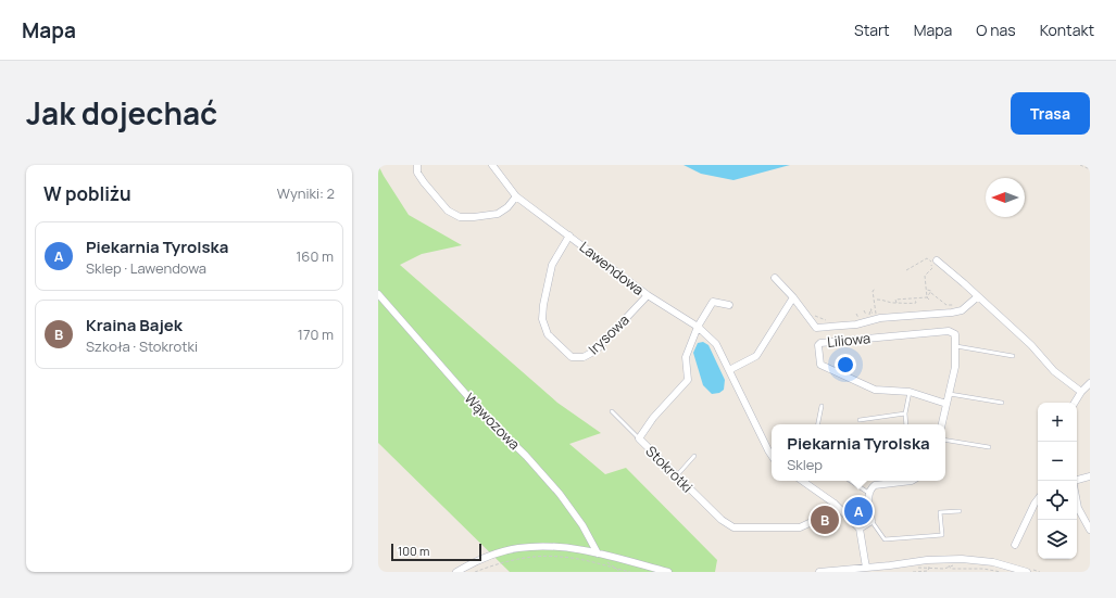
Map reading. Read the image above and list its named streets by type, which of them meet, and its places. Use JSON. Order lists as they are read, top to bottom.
{
  "streets": {
    "street": [
      "Lawendowa",
      "Irysowa",
      "Liliowa",
      "Wąwozowa",
      "Stokrotki"
    ]
  },
  "crossings": [
    ["Lawendowa", "Irysowa"],
    ["Lawendowa", "Stokrotki"]
  ],
  "scale_bar": "100 m",
  "north": "left",
  "page": {
    "header": "Mapa",
    "nav": [
      "Start",
      "Mapa",
      "O nas",
      "Kontakt"
    ],
    "title": "Jak dojechać",
    "buttons": "Trasa",
    "heading": ["W pobliżu", "Wyniki: 2"],
    "list": [
      {
        "mark": "A",
        "name": "Piekarnia Tyrolska",
        "note": "Sklep · Lawendowa",
        "value": "160 m"
      },
      {
        "mark": "B",
        "name": "Kraina Bajek",
        "note": "Szkoła · Stokrotki",
        "value": "170 m"
      }
    ],
    "map_buttons": ["+", "−"],
    "popup": ["Piekarnia Tyrolska", "Sklep"],
    "pins": ["A", "B"],
    "scale": "100 m"
  }
}
